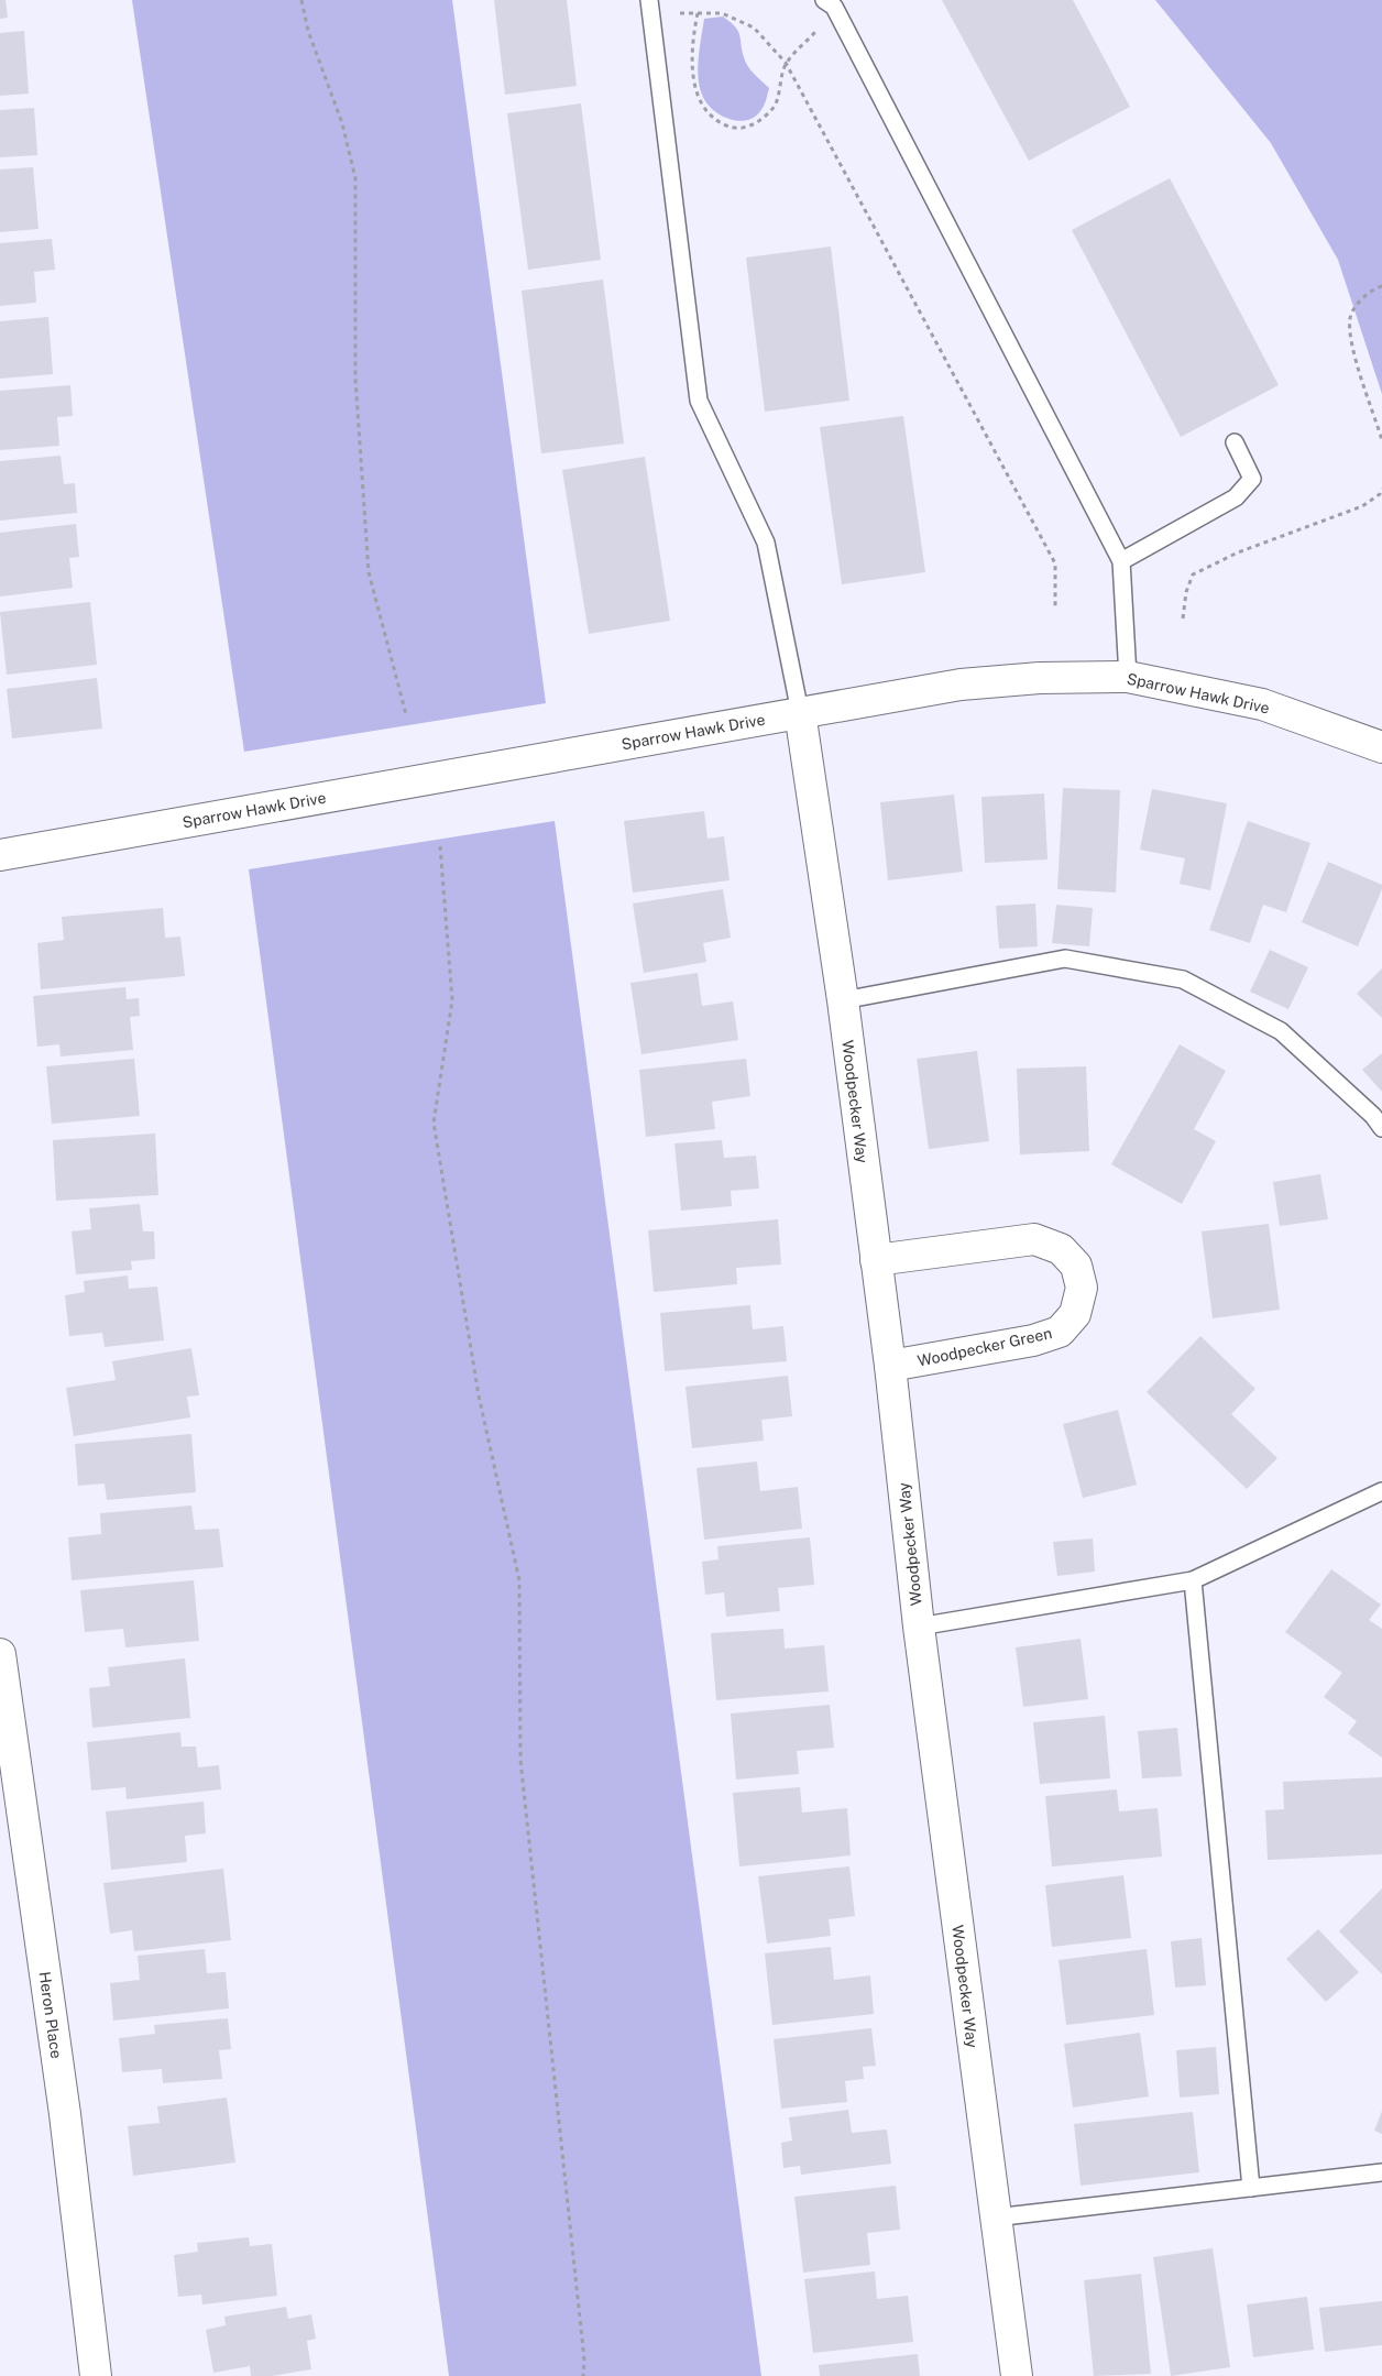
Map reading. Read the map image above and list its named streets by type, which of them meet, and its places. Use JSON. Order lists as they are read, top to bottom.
{
  "streets": {
    "street": [
      "Sparrow Hawk Drive",
      "Woodpecker Way",
      "Woodpecker Green",
      "Heron Place"
    ]
  },
  "crossings": [
    ["Sparrow Hawk Drive", "Woodpecker Way"],
    ["Woodpecker Way", "Woodpecker Green"]
  ]
}
